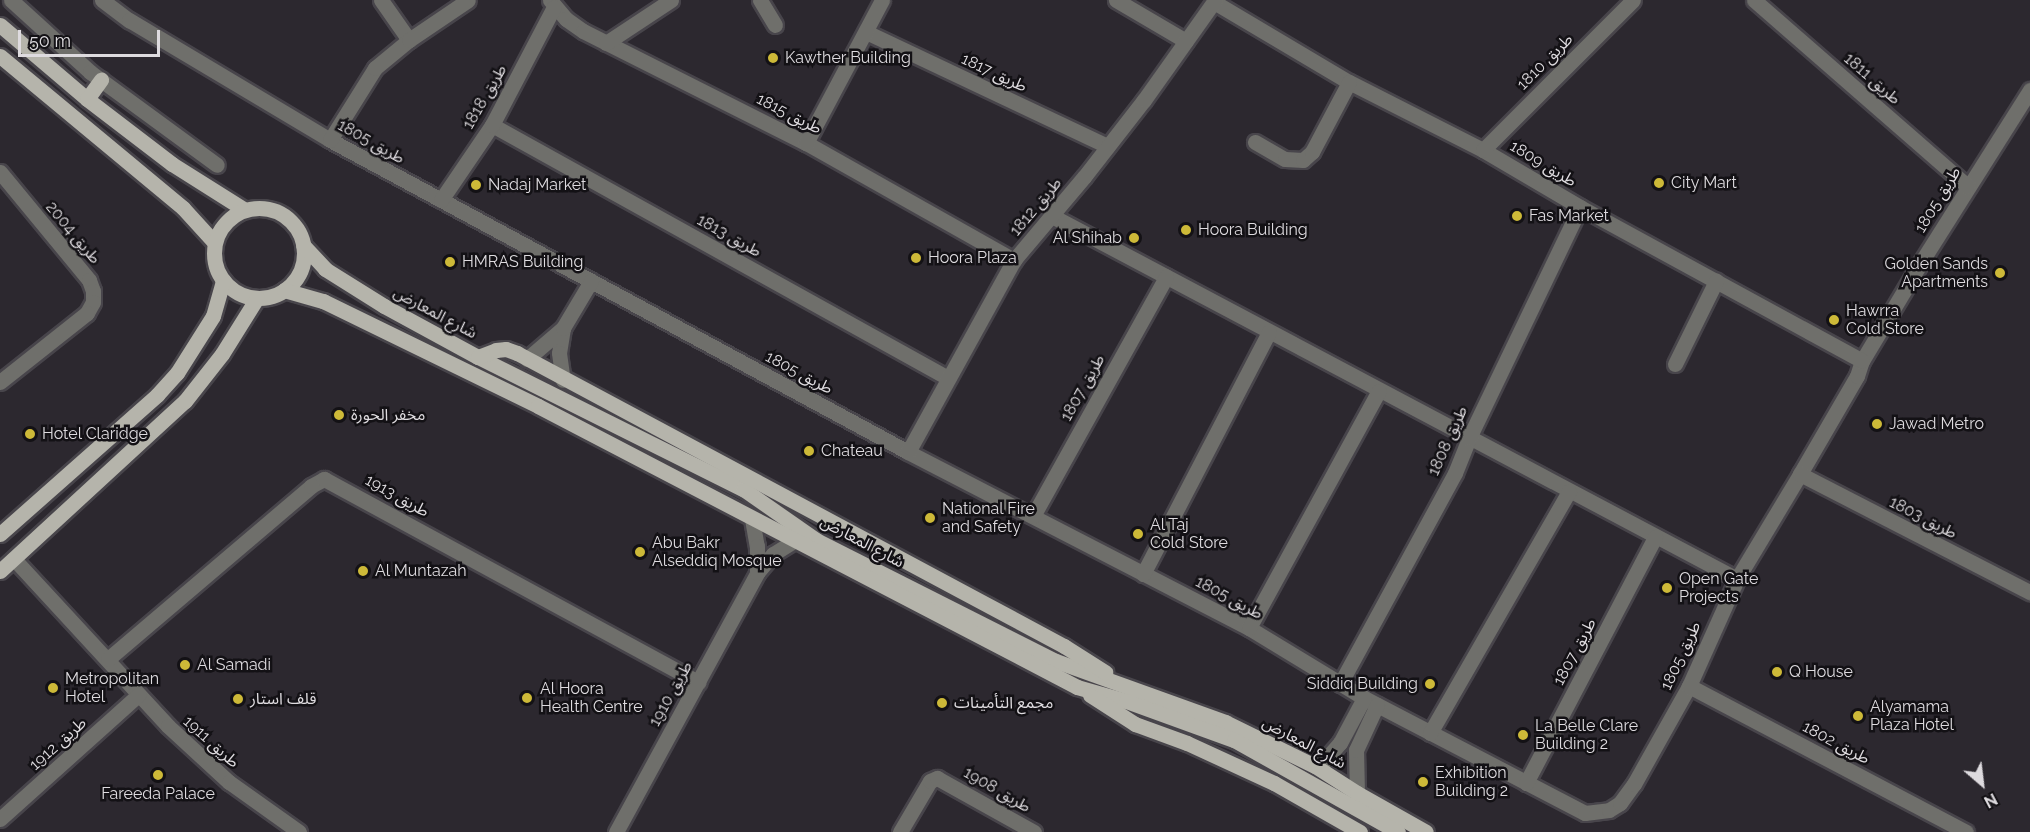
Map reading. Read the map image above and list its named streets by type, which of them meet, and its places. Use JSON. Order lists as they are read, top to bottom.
{
  "streets": {
    "main road": ["شارع المعارض"],
    "street": [
      "طريق 1810",
      "طريق 1817",
      "طريق 1811",
      "طريق 1818",
      "طريق 1815",
      "طريق 1805",
      "طريق 1809",
      "طريق 1812",
      "طريق 2004",
      "طريق 1813",
      "طريق 1807",
      "طريق 1808",
      "طريق 1913",
      "طريق 1803",
      "طريق 1910",
      "طريق 1911",
      "طريق 1802",
      "طريق 1912",
      "طريق 1908"
    ]
  },
  "crossings": [
    ["طريق 1810", "طريق 1809"],
    ["طريق 1817", "طريق 1812"],
    ["طريق 1811", "طريق 1805"],
    ["طريق 1818", "طريق 1815"],
    ["طريق 1818", "طريق 1805"],
    ["طريق 1818", "طريق 1813"],
    ["طريق 1815", "طريق 1812"],
    ["طريق 1805", "طريق 1809"],
    ["طريق 1805", "طريق 1812"],
    ["طريق 1805", "طريق 1807"],
    ["طريق 1805", "طريق 1808"],
    ["طريق 1805", "طريق 1803"],
    ["طريق 1805", "طريق 1802"],
    ["طريق 1809", "طريق 1812"],
    ["طريق 1809", "طريق 1808"],
    ["طريق 1812", "طريق 1813"],
    ["شارع المعارض", "طريق 1910"],
    ["طريق 1913", "طريق 1910"],
    ["طريق 1913", "طريق 1911"],
    ["طريق 1911", "طريق 1912"]
  ],
  "places": [
    "Kawther Building",
    "City Mart",
    "Nadaj Market",
    "Fas Market",
    "Hoora Building",
    "Al Shihab",
    "Hoora Plaza",
    "HMRAS Building",
    "Golden Sands Apartments",
    "Hawrra Cold Store",
    "مخفر الحورة",
    "Jawad Metro",
    "Hotel Claridge",
    "Chateau",
    "National Fire and Safety",
    "Al Taj Cold Store",
    "Abu Bakr Alseddiq Mosque",
    "Al Muntazah",
    "Open Gate Projects",
    "Al Samadi",
    "Q House",
    "Siddiq Building",
    "Metropolitan Hotel",
    "Al Hoora Health Centre",
    "قلف استار",
    "مجمع التأمينات",
    "Alyamama Plaza Hotel",
    "La Belle Clare Building 2",
    "Fareeda Palace",
    "Exhibition Building 2"
  ],
  "scale_bar": "50 m",
  "north": "bottom right"
}
